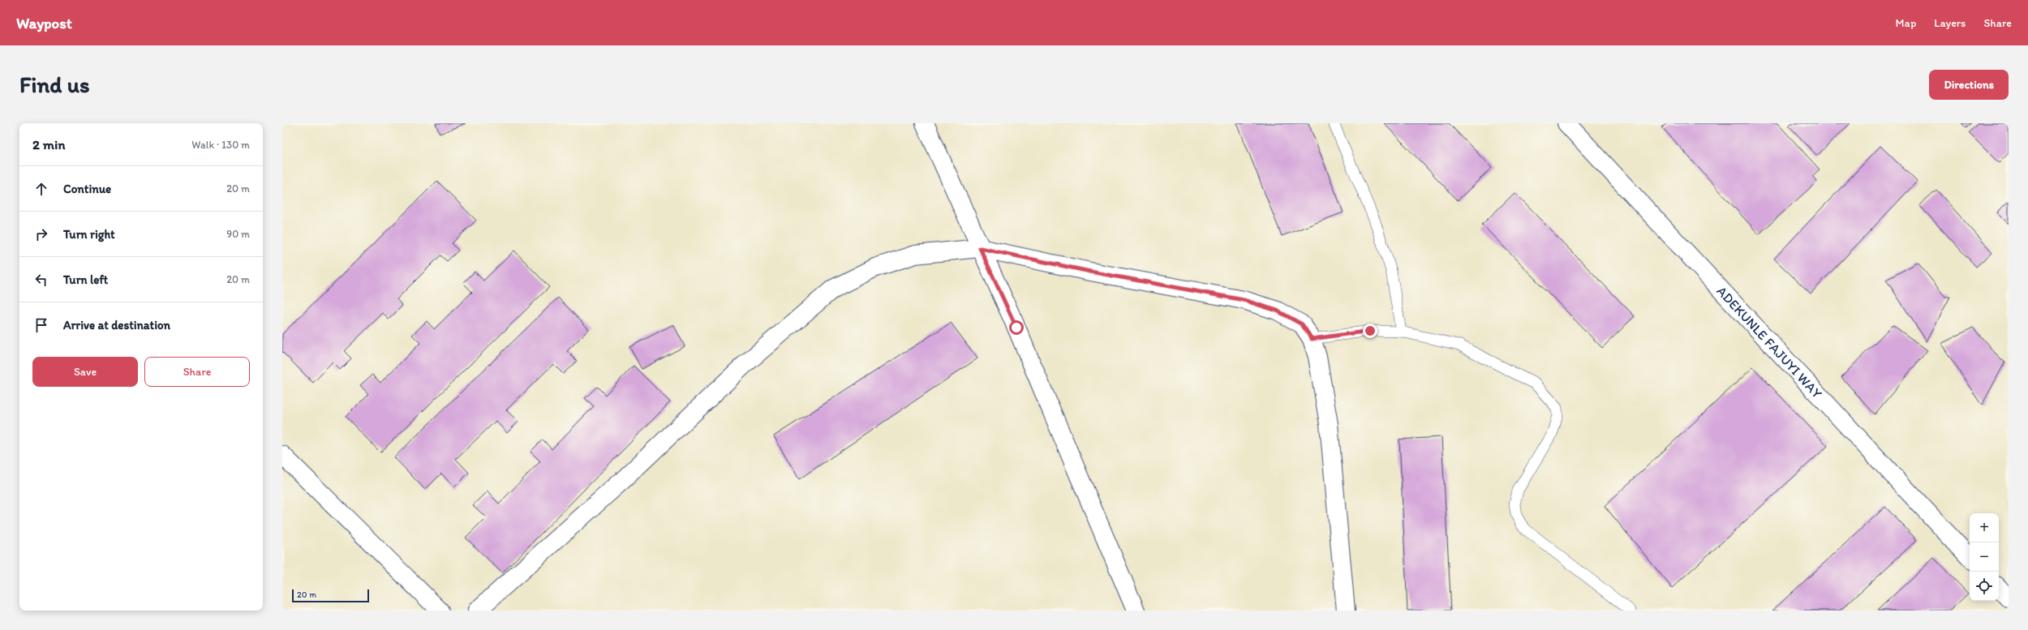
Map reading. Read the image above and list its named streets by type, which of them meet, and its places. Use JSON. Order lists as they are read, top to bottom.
{
  "streets": {
    "street": ["ADEKUNLE FAJUYI WAY"]
  },
  "scale_bar": "20 m",
  "page": {
    "header": "Waypost",
    "nav": ["Map", "Layers", "Share"],
    "buttons": [
      "Directions",
      ["Save", "Share"]
    ],
    "title": "Find us",
    "heading": ["2 min", "Walk · 130 m"],
    "list": [
      ["Continue", "20 m"],
      ["Turn right", "90 m"],
      ["Turn left", "20 m"],
      "Arrive at destination"
    ],
    "map_buttons": ["+", "−"],
    "scale": "20 m"
  }
}
